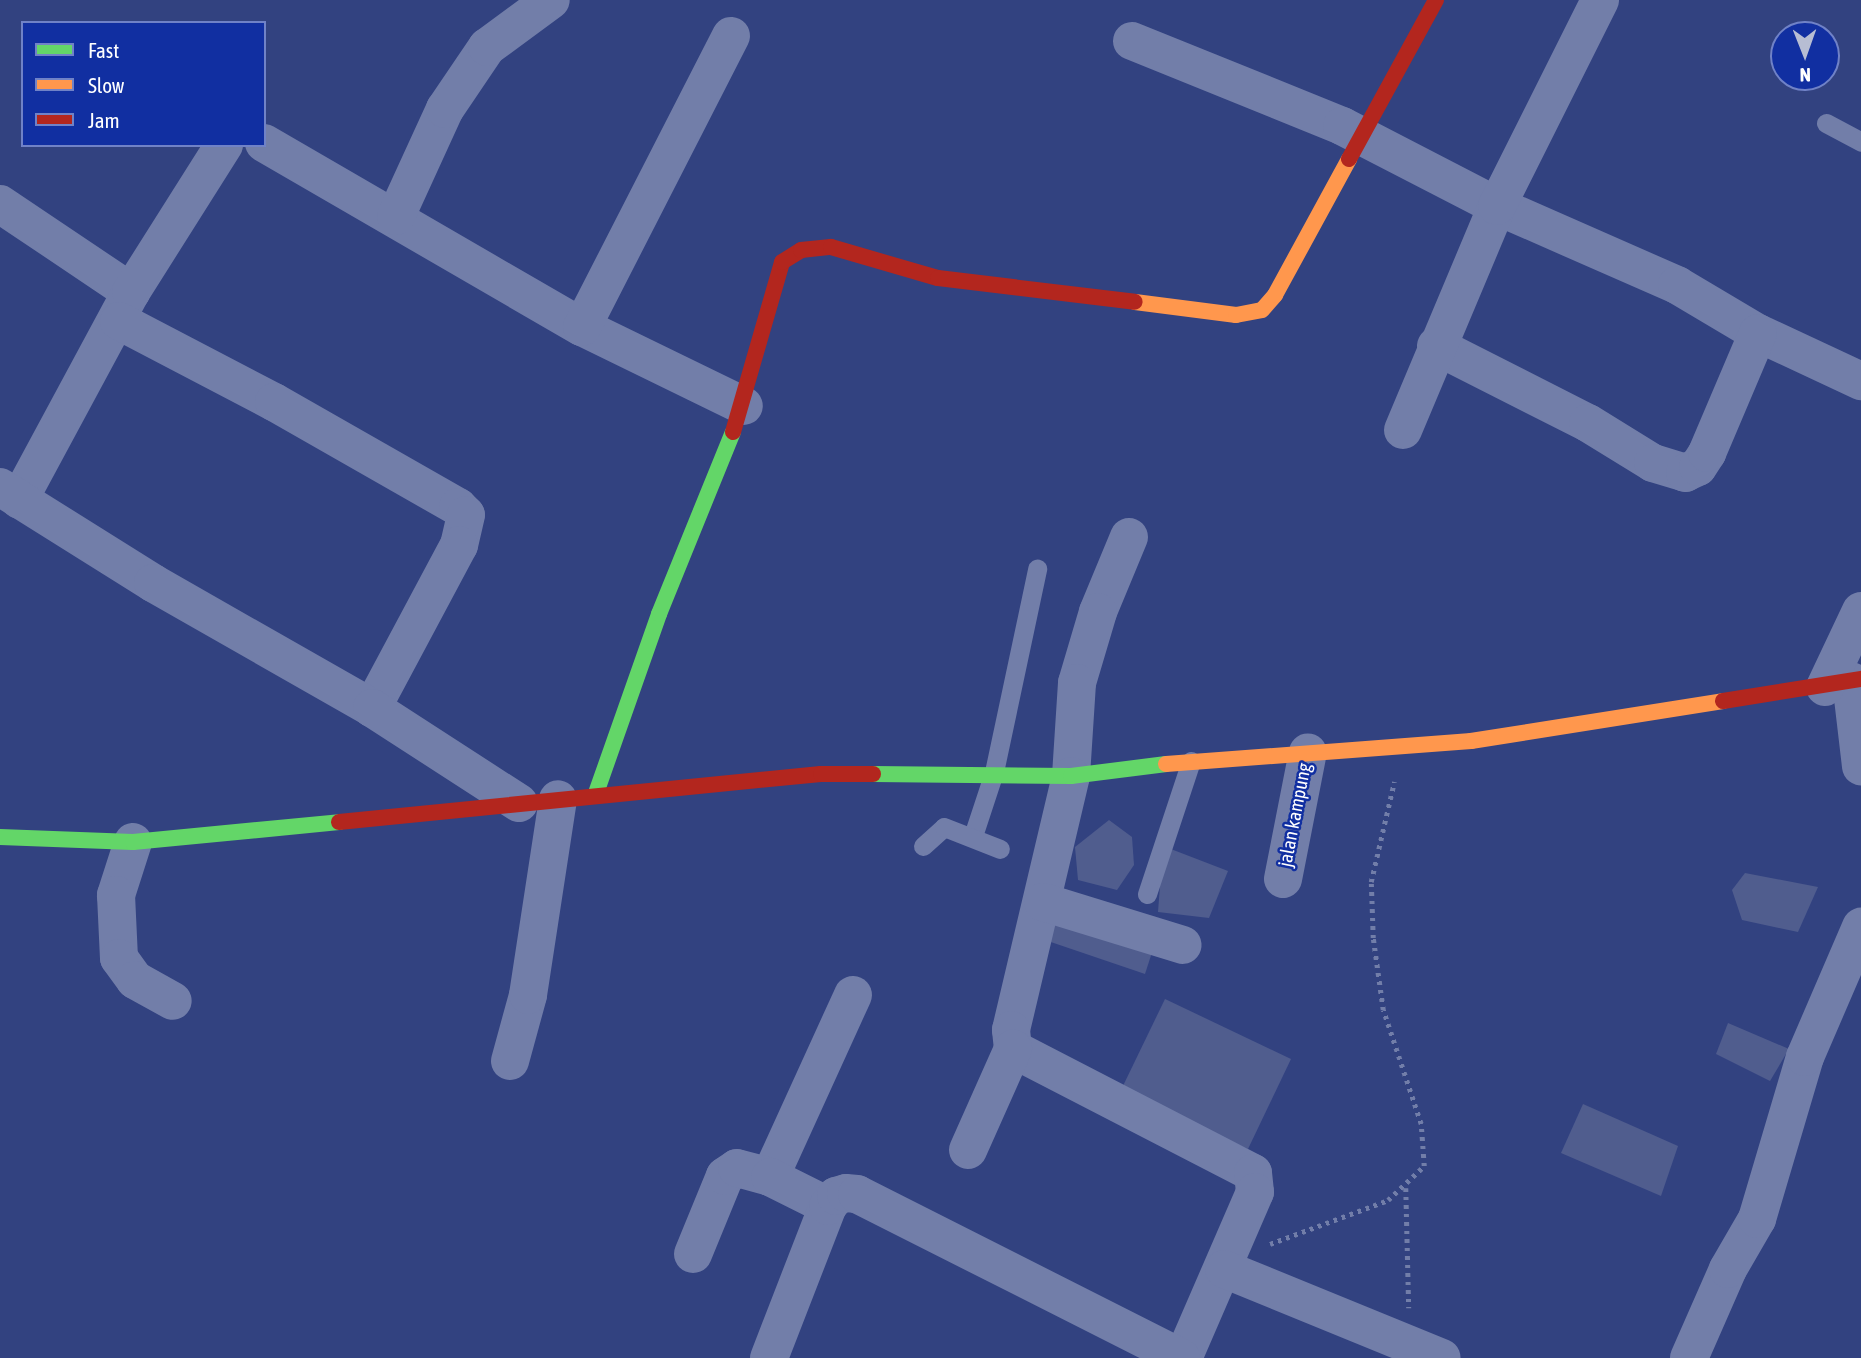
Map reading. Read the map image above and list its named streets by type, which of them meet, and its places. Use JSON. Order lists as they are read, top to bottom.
{
  "streets": {
    "street": ["jalan kampung"]
  },
  "legend": ["Fast", "Slow", "Jam"],
  "north": "bottom"
}
